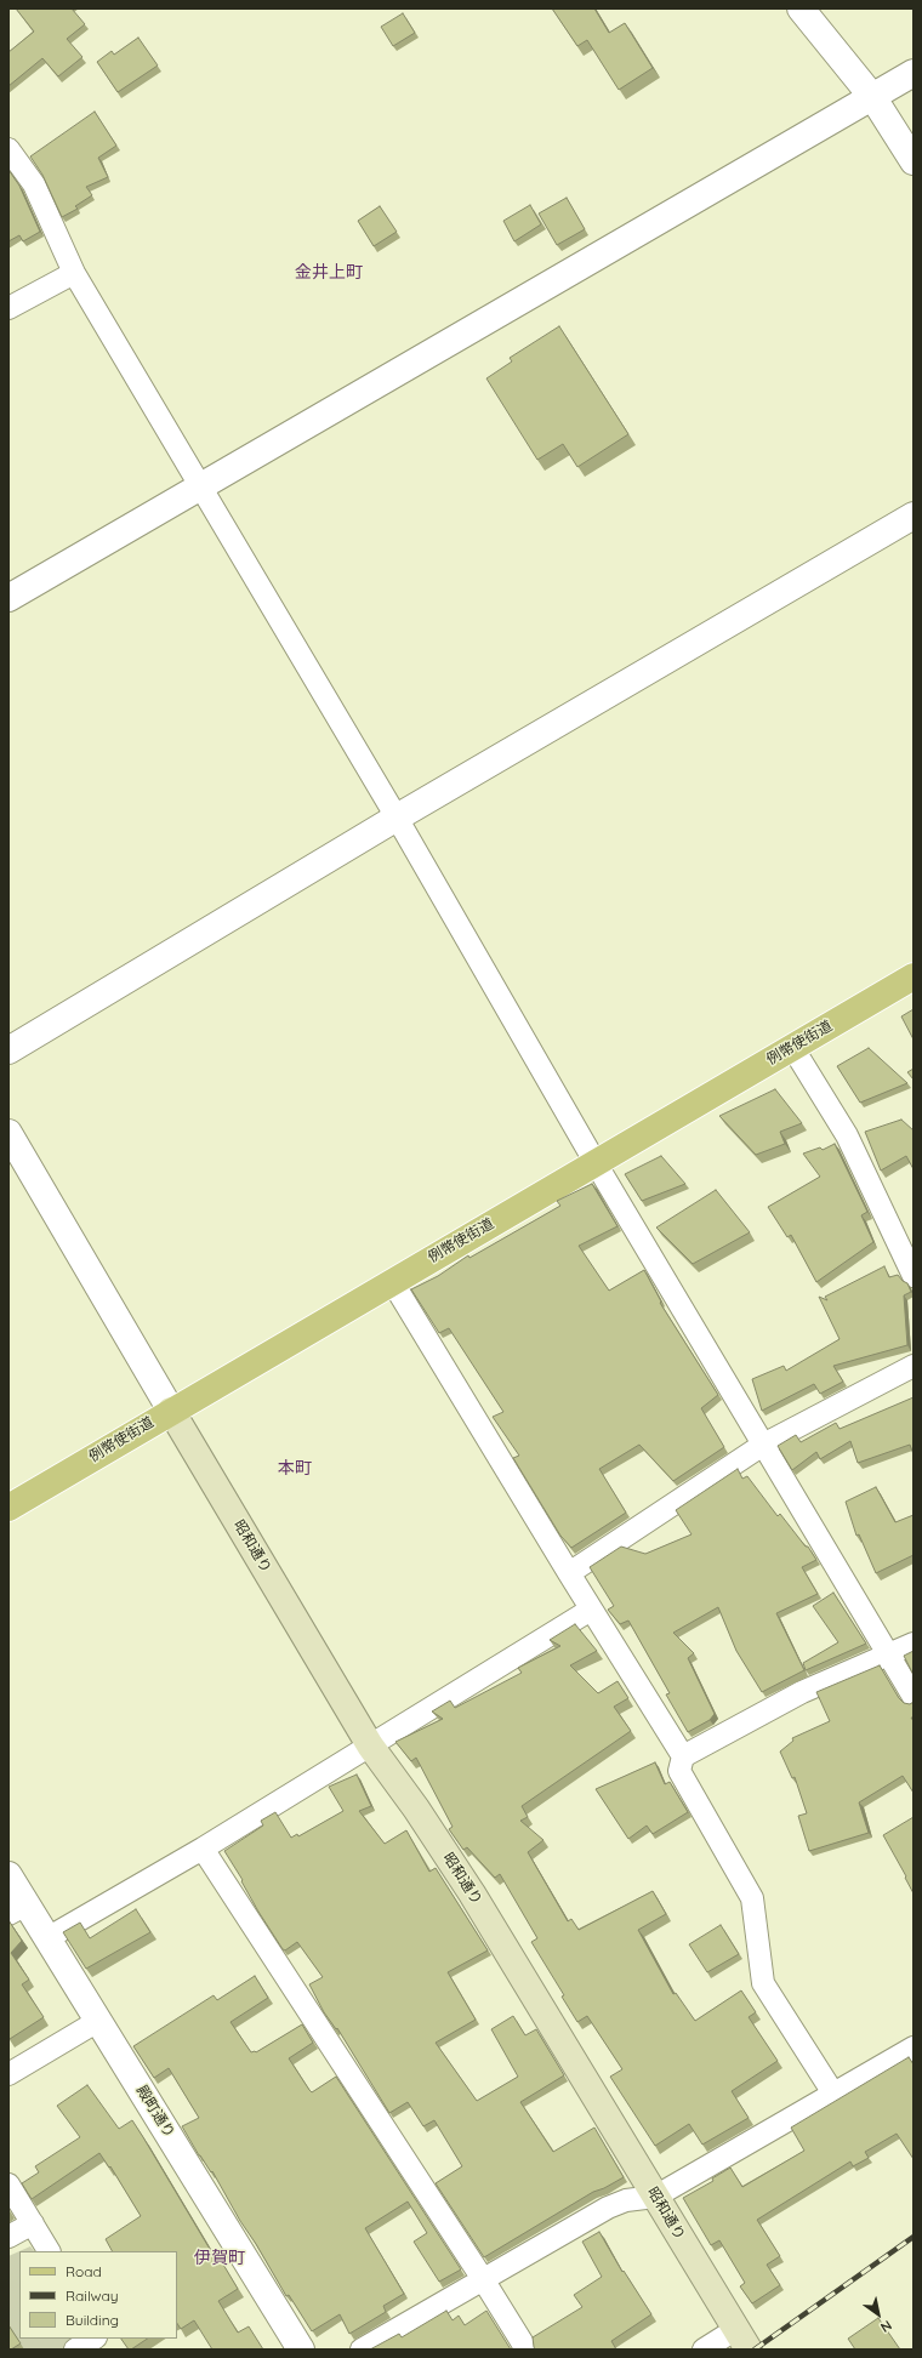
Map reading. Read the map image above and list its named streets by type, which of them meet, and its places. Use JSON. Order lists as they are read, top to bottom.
{
  "streets": {
    "main road": ["例幣使街道", "昭和通り"],
    "street": ["殿町通り"]
  },
  "crossings": [
    ["例幣使街道", "昭和通り"]
  ],
  "districts": ["金井上町", "本町", "伊賀町"],
  "legend": ["Road", "Railway", "Building"],
  "north": "bottom right"
}
